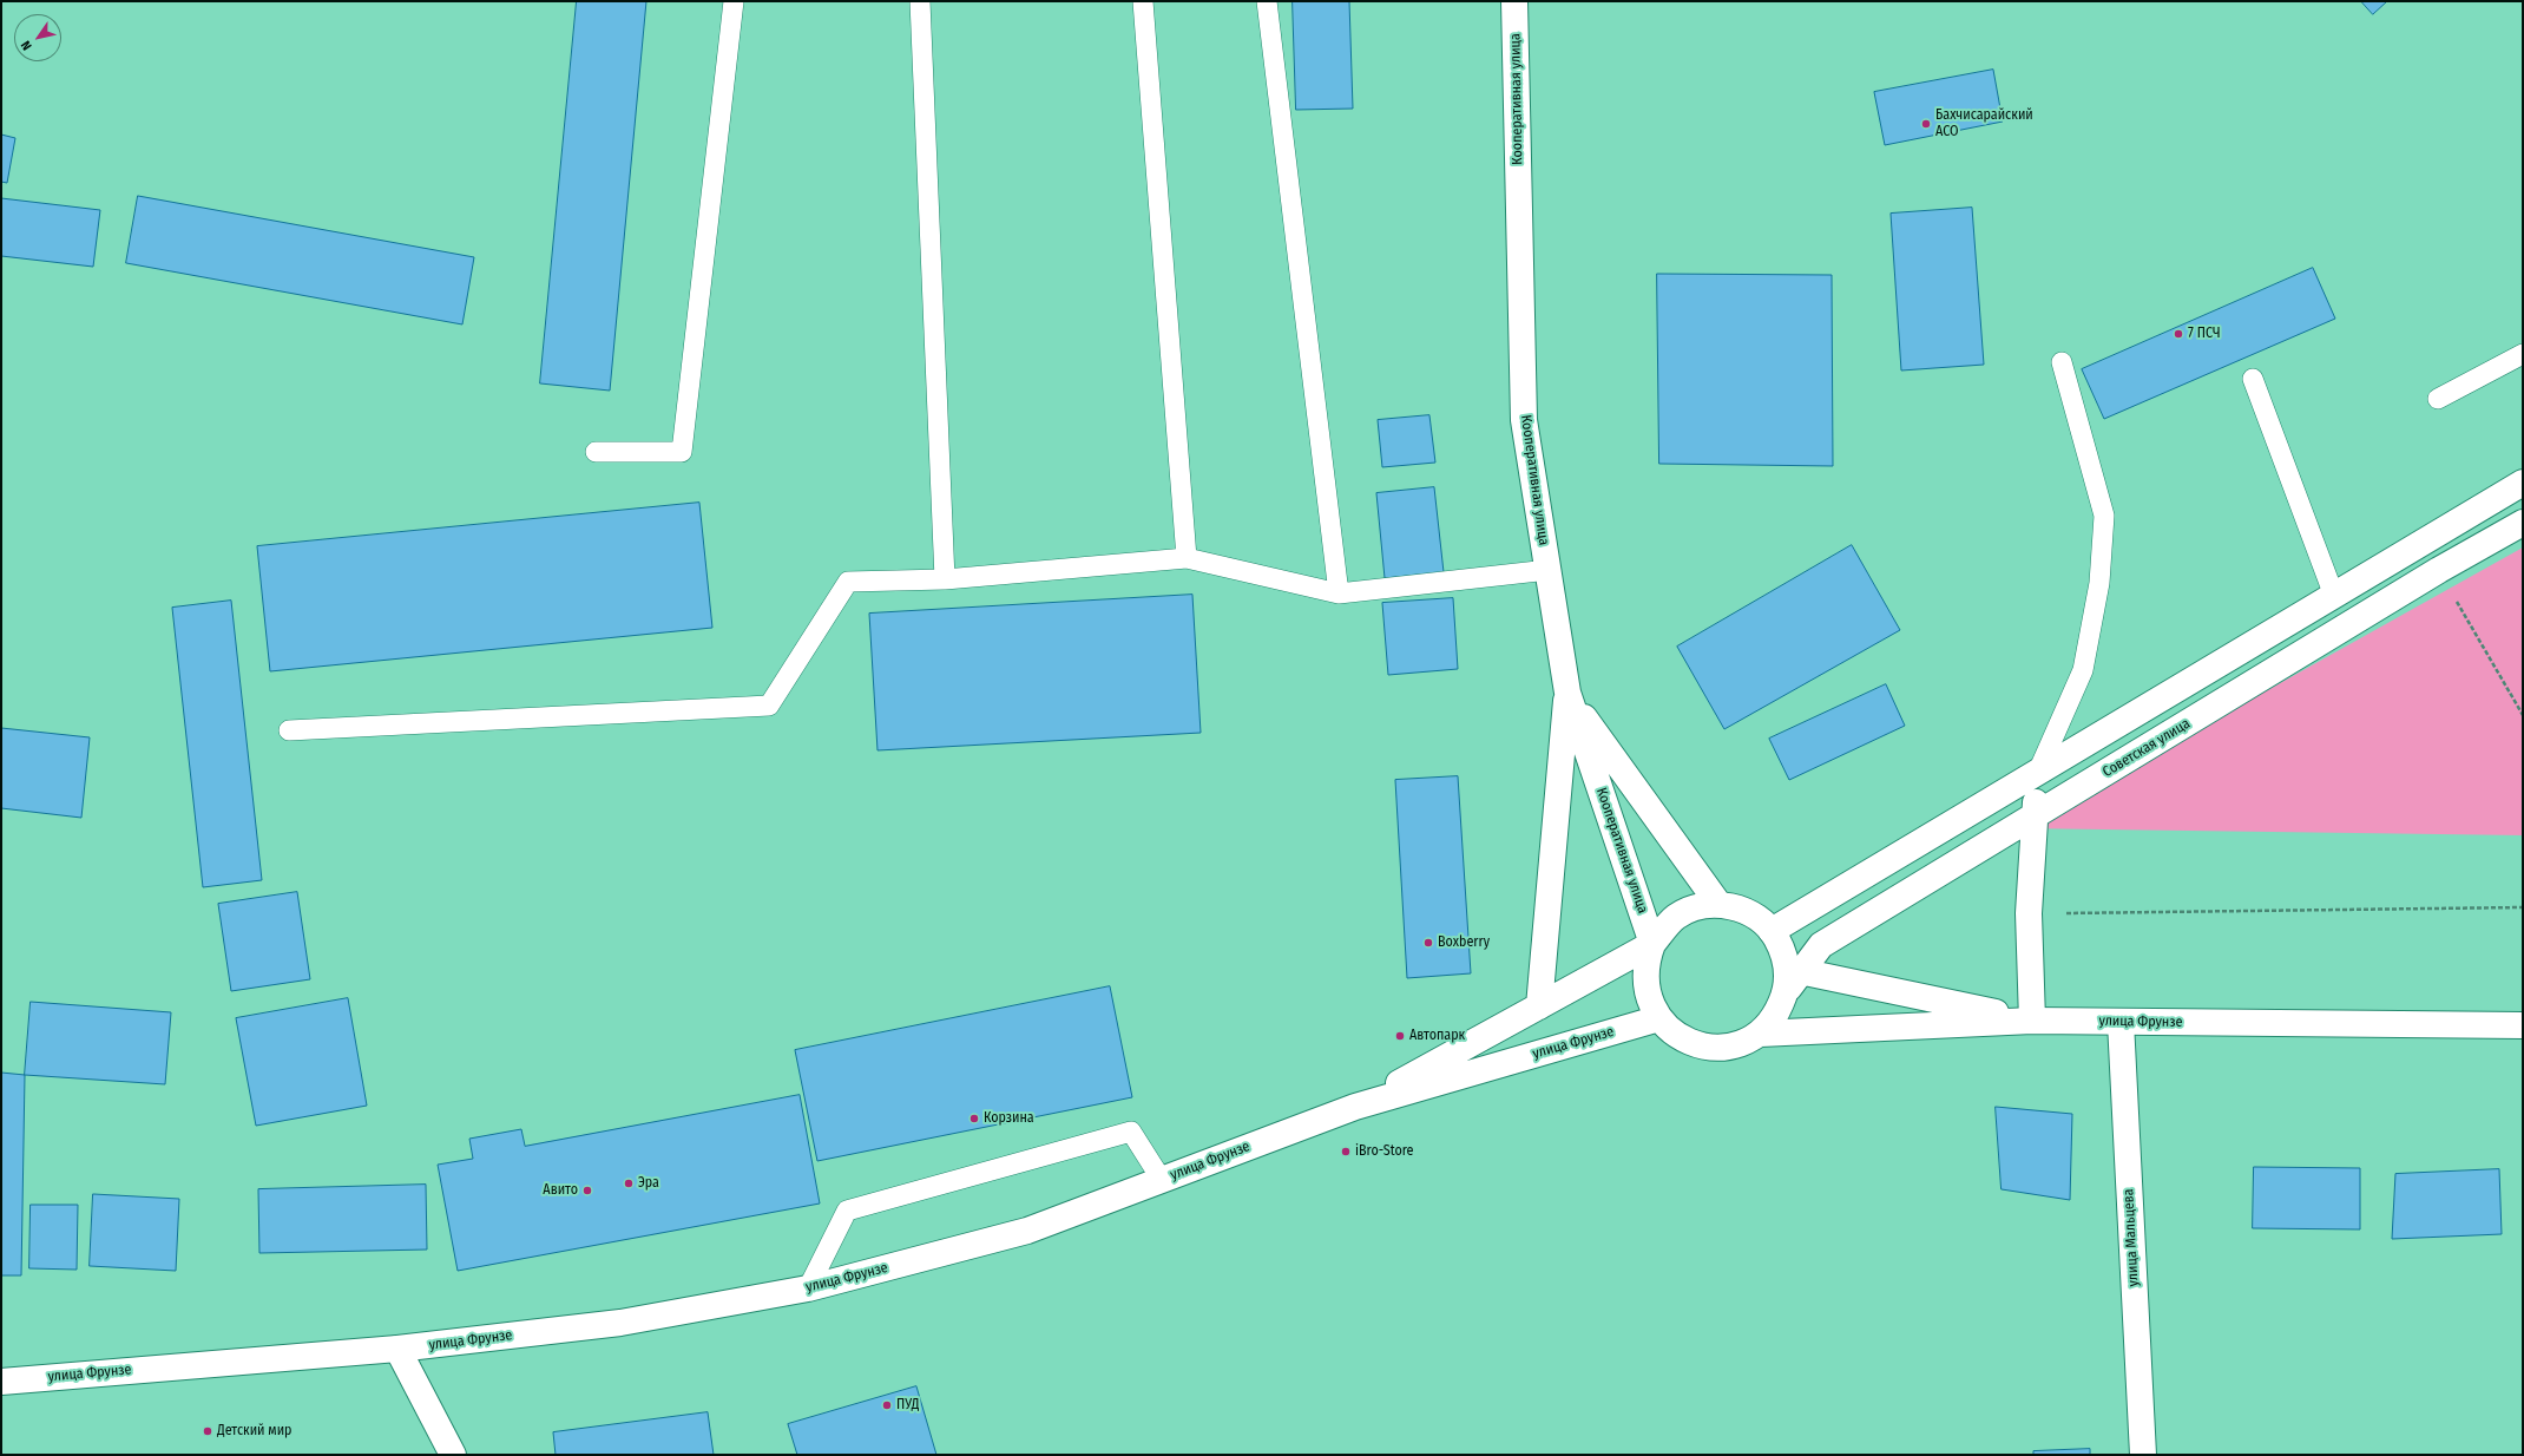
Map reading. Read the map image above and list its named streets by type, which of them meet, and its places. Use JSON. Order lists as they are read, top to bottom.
{
  "streets": {
    "main road": [
      "Кооперативная улица",
      "Советская улица",
      "улица Фрунзе",
      "улица Мальцева"
    ]
  },
  "crossings": [
    ["Кооперативная улица", "Советская улица"],
    ["Кооперативная улица", "улица Фрунзе"],
    ["Советская улица", "улица Фрунзе"],
    ["улица Фрунзе", "улица Мальцева"]
  ],
  "places": [
    "Бахчисарайский АСО",
    "7 ПСЧ",
    "Boxberry",
    "Автопарк",
    "Корзина",
    "iBro-Store",
    "Эра",
    "Авито",
    "ПУД",
    "Детский мир"
  ],
  "north": "bottom left"
}
